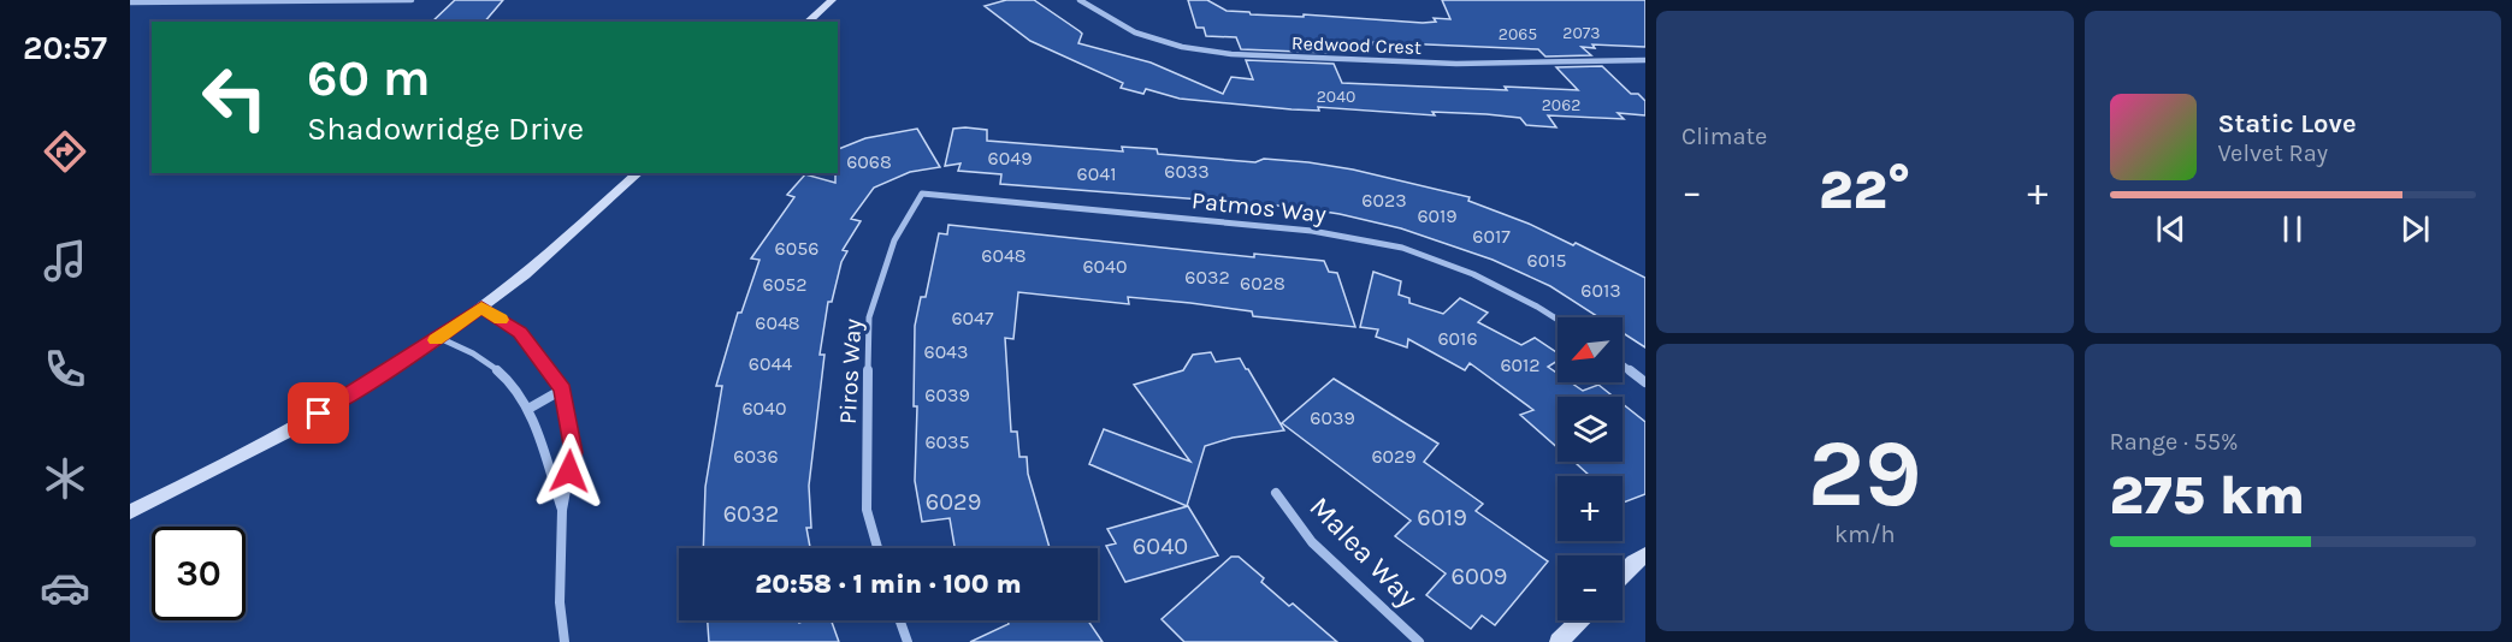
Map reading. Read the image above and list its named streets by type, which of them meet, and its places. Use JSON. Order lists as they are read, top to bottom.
{
  "streets": {
    "street": [
      "Redwood Crest",
      "Patmos Way",
      "Piros Way",
      "Malea Way"
    ]
  },
  "crossings": [
    ["Patmos Way", "Piros Way"]
  ],
  "house_numbers": [
    "2073",
    "2065",
    "2040",
    "2062",
    "6049",
    "6068",
    "6033",
    "6041",
    "6023",
    "6019",
    "6017",
    "6056",
    "6048",
    "6015",
    "6040",
    "6032",
    "6028",
    "6052",
    "6013",
    "6047",
    "6048",
    "6016",
    "6043",
    "6044",
    "6012",
    "6039",
    "6040",
    "6039",
    "6035",
    "6036",
    "6029",
    "6029",
    "6032",
    "6019",
    "6040",
    "6009"
  ],
  "north": "bottom left",
  "page": {
    "tabs": "20:57",
    "tile": [
      "Climate",
      ["29", "km/h"],
      ["Range · 55%", "275 km"]
    ],
    "turn": ["60 m", "Shadowridge Drive"],
    "song": ["Static Love", "Velvet Ray"],
    "heat": ["−", "22°", "+"],
    "map_buttons": ["+", "−"],
    "limit": "30",
    "trip": "20:58 · 1 min · 100 m"
  }
}
